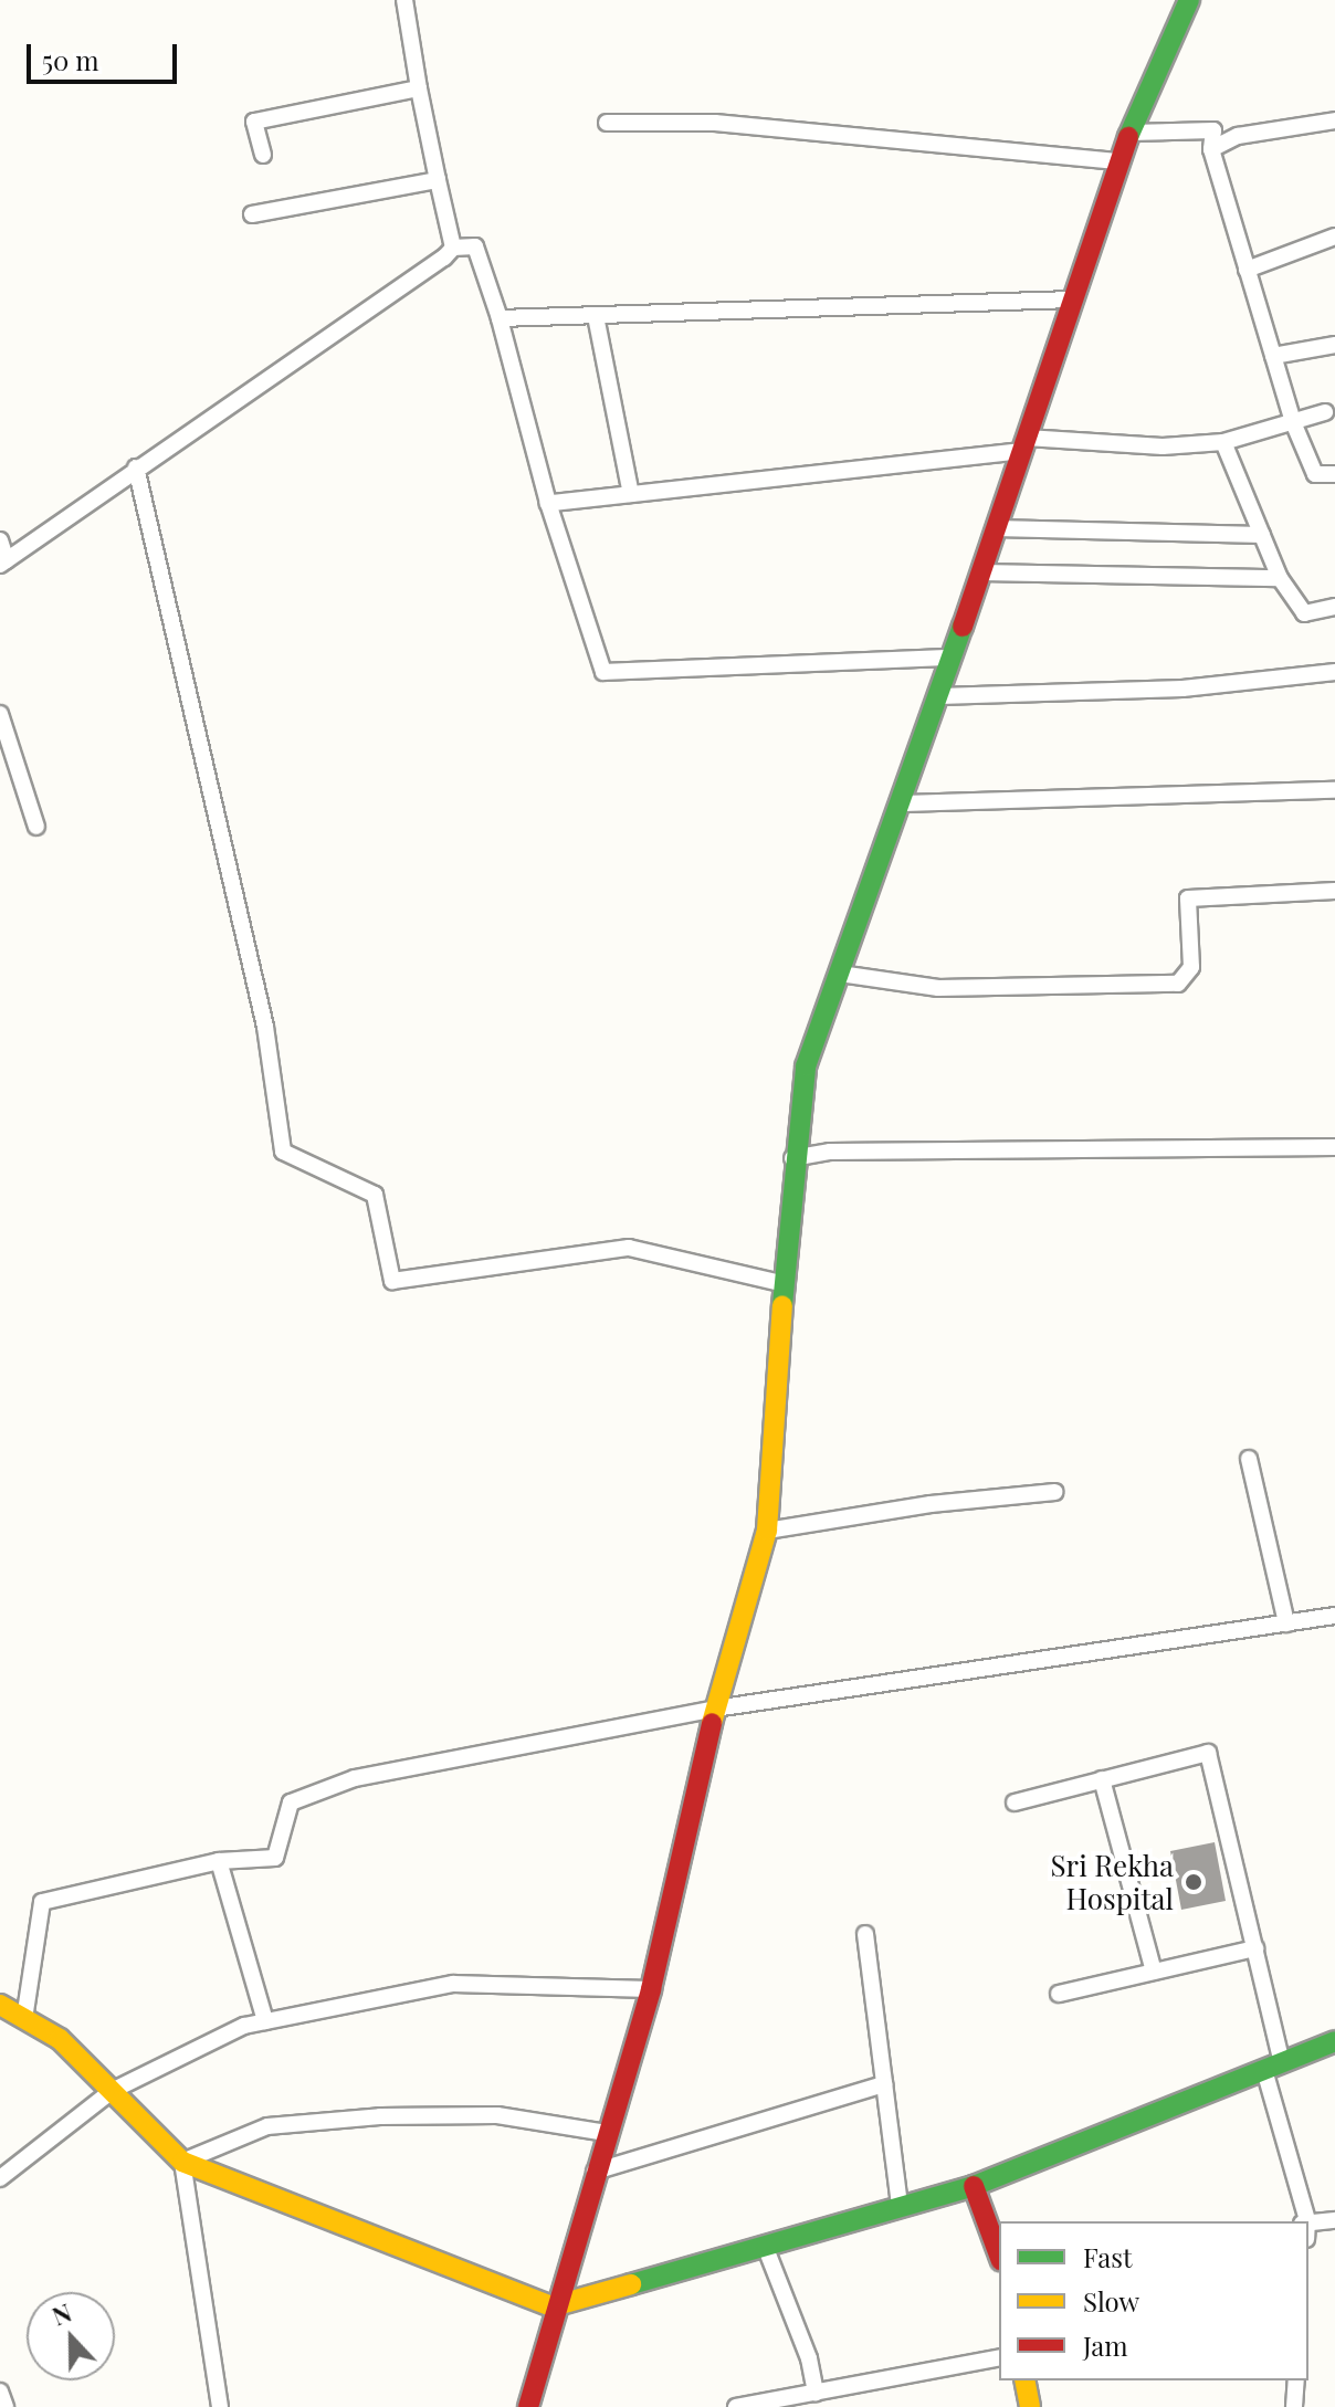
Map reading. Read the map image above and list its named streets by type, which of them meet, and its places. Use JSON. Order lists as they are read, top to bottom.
{
  "places": ["Sri Rekha Hospital"],
  "legend": ["Fast", "Slow", "Jam"],
  "scale_bar": "50 m",
  "north": "top"
}
